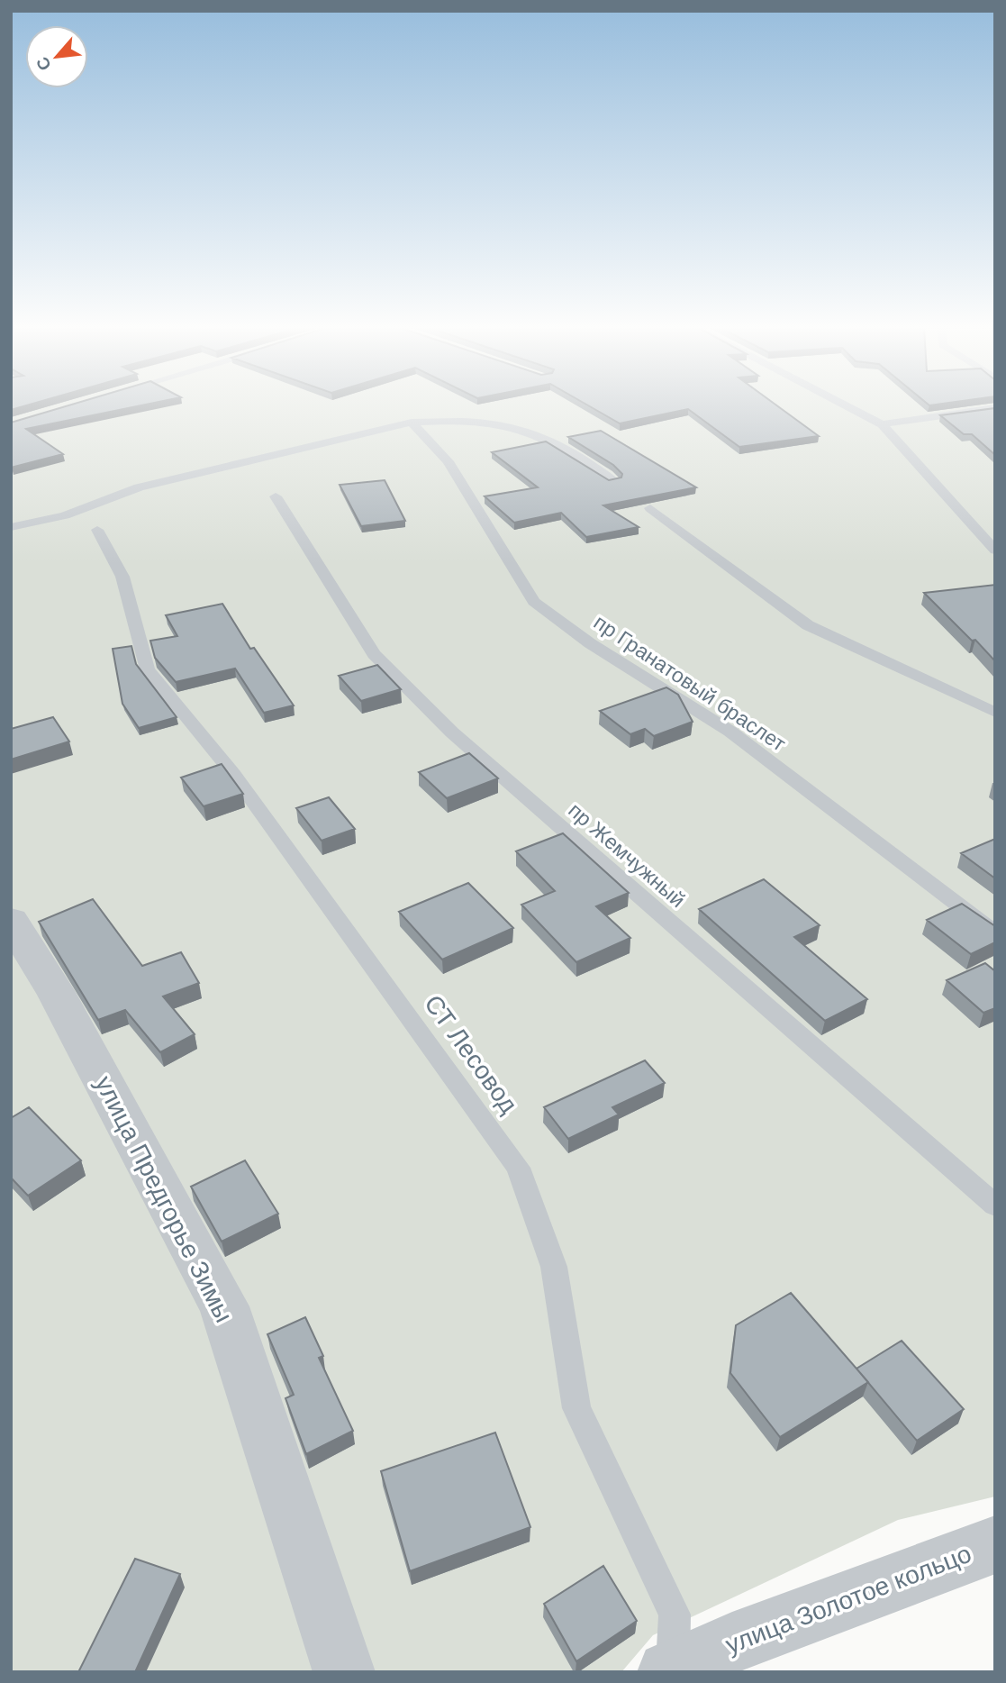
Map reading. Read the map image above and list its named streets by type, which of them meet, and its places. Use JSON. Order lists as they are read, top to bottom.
{
  "streets": {
    "street": ["улица Предгорье Зимы", "улица Золотое кольцо"],
    "lane": ["пр Гранатовый браслет", "пр Жемчужный", "СТ Лесовод"]
  },
  "crossings": [
    ["СТ Лесовод", "улица Золотое кольцо"]
  ],
  "north": "bottom left"
}
